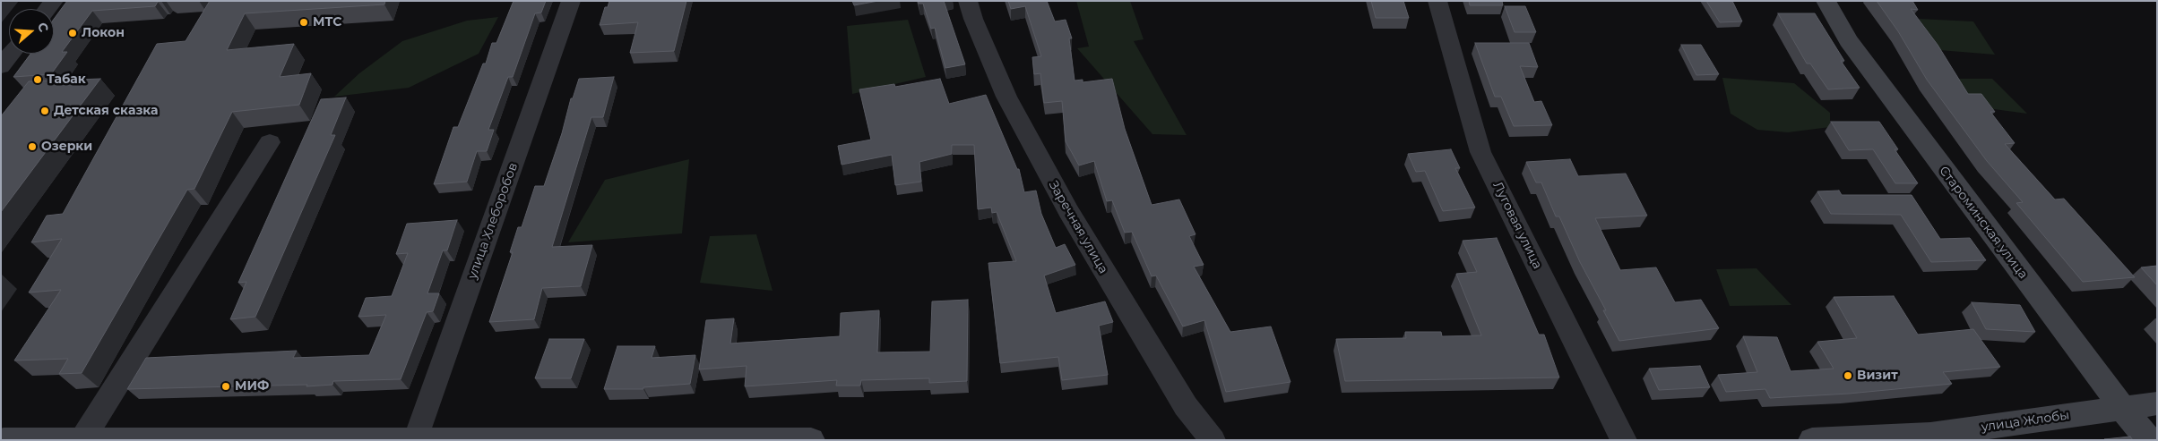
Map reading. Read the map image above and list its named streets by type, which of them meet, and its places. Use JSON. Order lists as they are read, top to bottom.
{
  "streets": {
    "street": [
      "улица Хлеборобов",
      "Староминская улица",
      "Луговая улица",
      "Заречная улица",
      "улица Жлобы"
    ]
  },
  "crossings": [
    ["Староминская улица", "улица Жлобы"]
  ],
  "places": [
    "МТС",
    "Локон",
    "Табак",
    "Детская сказка",
    "Озерки",
    "Визит",
    "МИФ"
  ],
  "north": "right"
}
